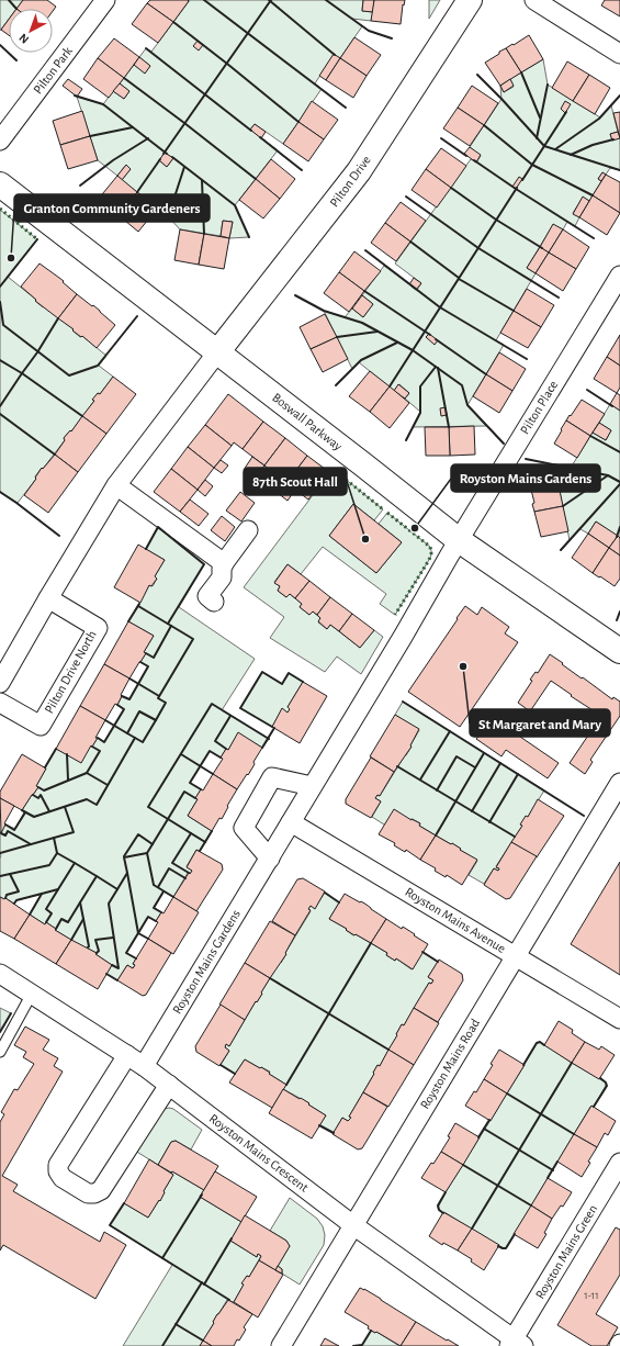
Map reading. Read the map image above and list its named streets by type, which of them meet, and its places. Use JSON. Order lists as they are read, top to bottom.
{
  "streets": {
    "street": [
      "Pilton Park",
      "Pilton Drive",
      "Pilton Place",
      "Boswall Parkway",
      "Pilton Drive North",
      "Royston Mains Avenue",
      "Royston Mains Gardens",
      "Royston Mains Road",
      "Royston Mains Crescent",
      "Royston Mains Green"
    ]
  },
  "crossings": [
    ["Pilton Drive", "Boswall Parkway"],
    ["Pilton Place", "Boswall Parkway"],
    ["Pilton Place", "Royston Mains Gardens"],
    ["Boswall Parkway", "Royston Mains Gardens"],
    ["Royston Mains Avenue", "Royston Mains Gardens"],
    ["Royston Mains Avenue", "Royston Mains Road"],
    ["Royston Mains Gardens", "Royston Mains Crescent"],
    ["Royston Mains Road", "Royston Mains Crescent"],
    ["Royston Mains Crescent", "Royston Mains Green"]
  ],
  "places": [
    "Granton Community Gardeners",
    "Royston Mains Gardens",
    "87th Scout Hall",
    "St Margaret and Mary"
  ],
  "house_numbers": ["1-11"],
  "north": "bottom left"
}
